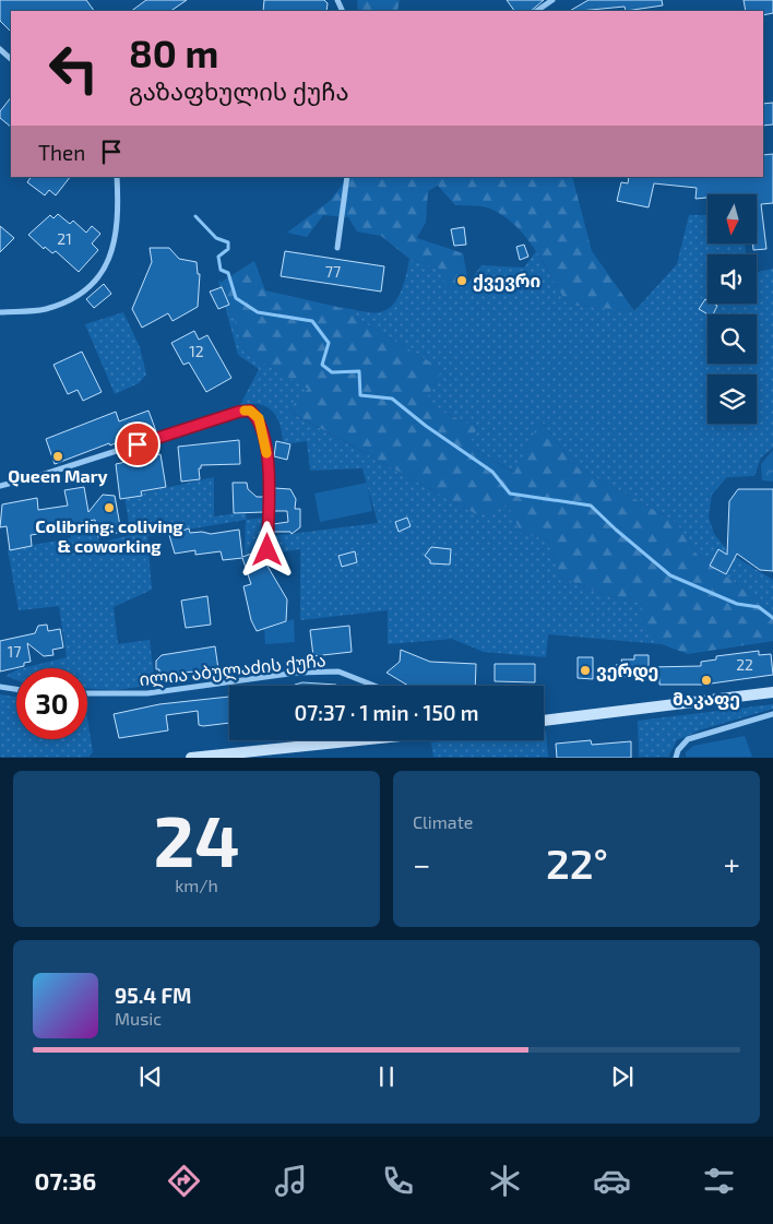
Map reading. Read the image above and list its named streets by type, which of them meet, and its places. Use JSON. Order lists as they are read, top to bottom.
{
  "streets": {
    "street": ["ილია აბულაძის ქუჩა"]
  },
  "places": [
    "ქვევრი",
    "Queen Mary",
    "Colibring: coliving & coworking",
    "ვერდე",
    "მაკაფე"
  ],
  "house_numbers": [
    "21",
    "77",
    "12",
    "17",
    "22"
  ],
  "north": "bottom",
  "page": {
    "turn": ["80 m", "გაზაფხულის ქუჩა"],
    "then": "Then",
    "limit": "30",
    "trip": "07:37 · 1 min · 150 m",
    "tile": [
      ["24", "km/h"],
      "Climate"
    ],
    "heat": ["−", "22°", "+"],
    "song": ["95.4 FM", "Music"],
    "tabs": "07:36"
  }
}
